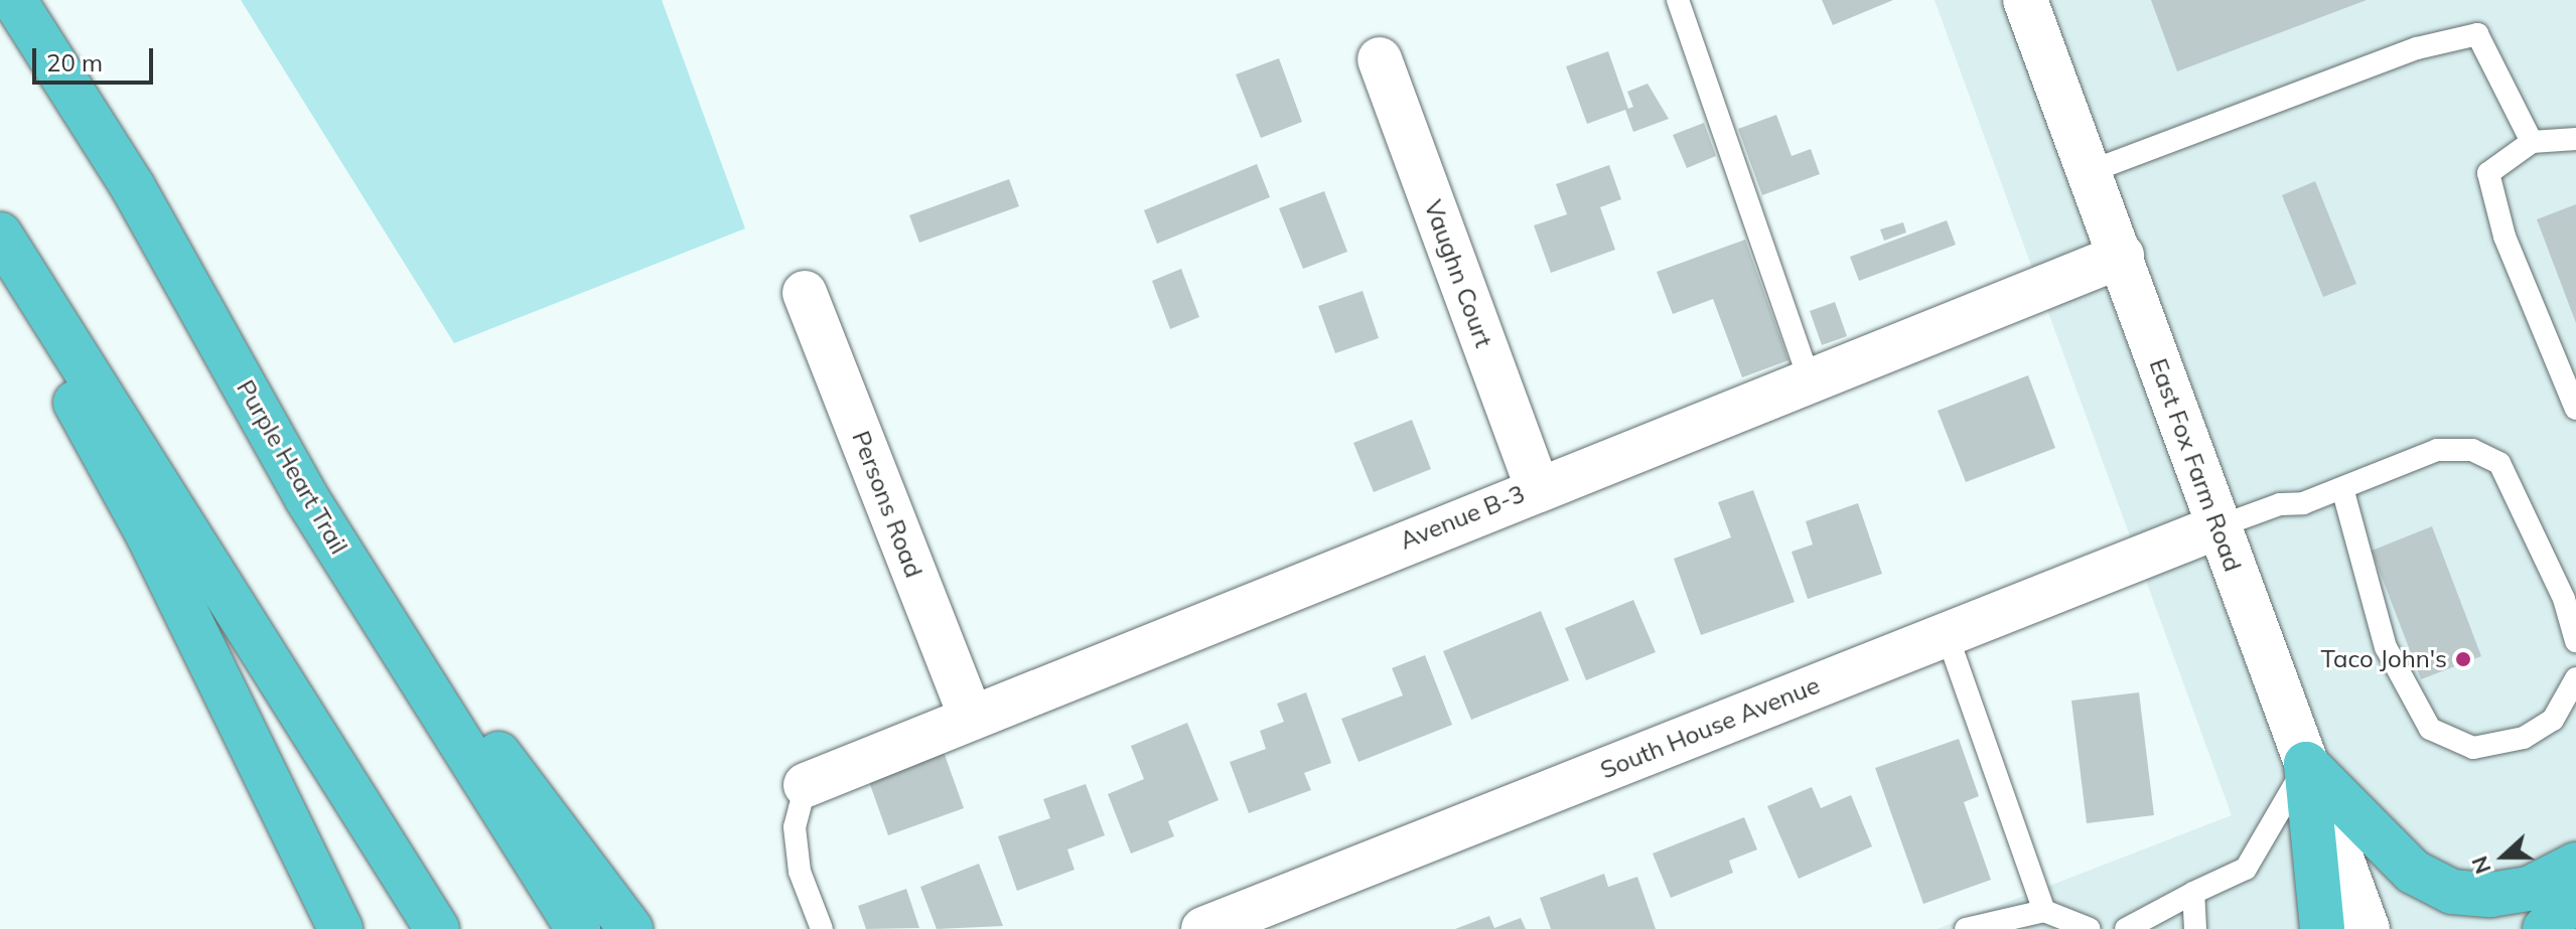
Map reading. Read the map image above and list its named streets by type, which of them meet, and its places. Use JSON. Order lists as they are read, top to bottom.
{
  "streets": {
    "highway": ["Purple Heart Trail"],
    "street": [
      "Vaughn Court",
      "East Fox Farm Road",
      "Persons Road",
      "Avenue B-3",
      "South House Avenue"
    ]
  },
  "crossings": [
    ["Vaughn Court", "Avenue B-3"],
    ["East Fox Farm Road", "Avenue B-3"],
    ["East Fox Farm Road", "South House Avenue"],
    ["Persons Road", "Avenue B-3"]
  ],
  "places": ["Taco John's"],
  "scale_bar": "20 m",
  "north": "left"
}
